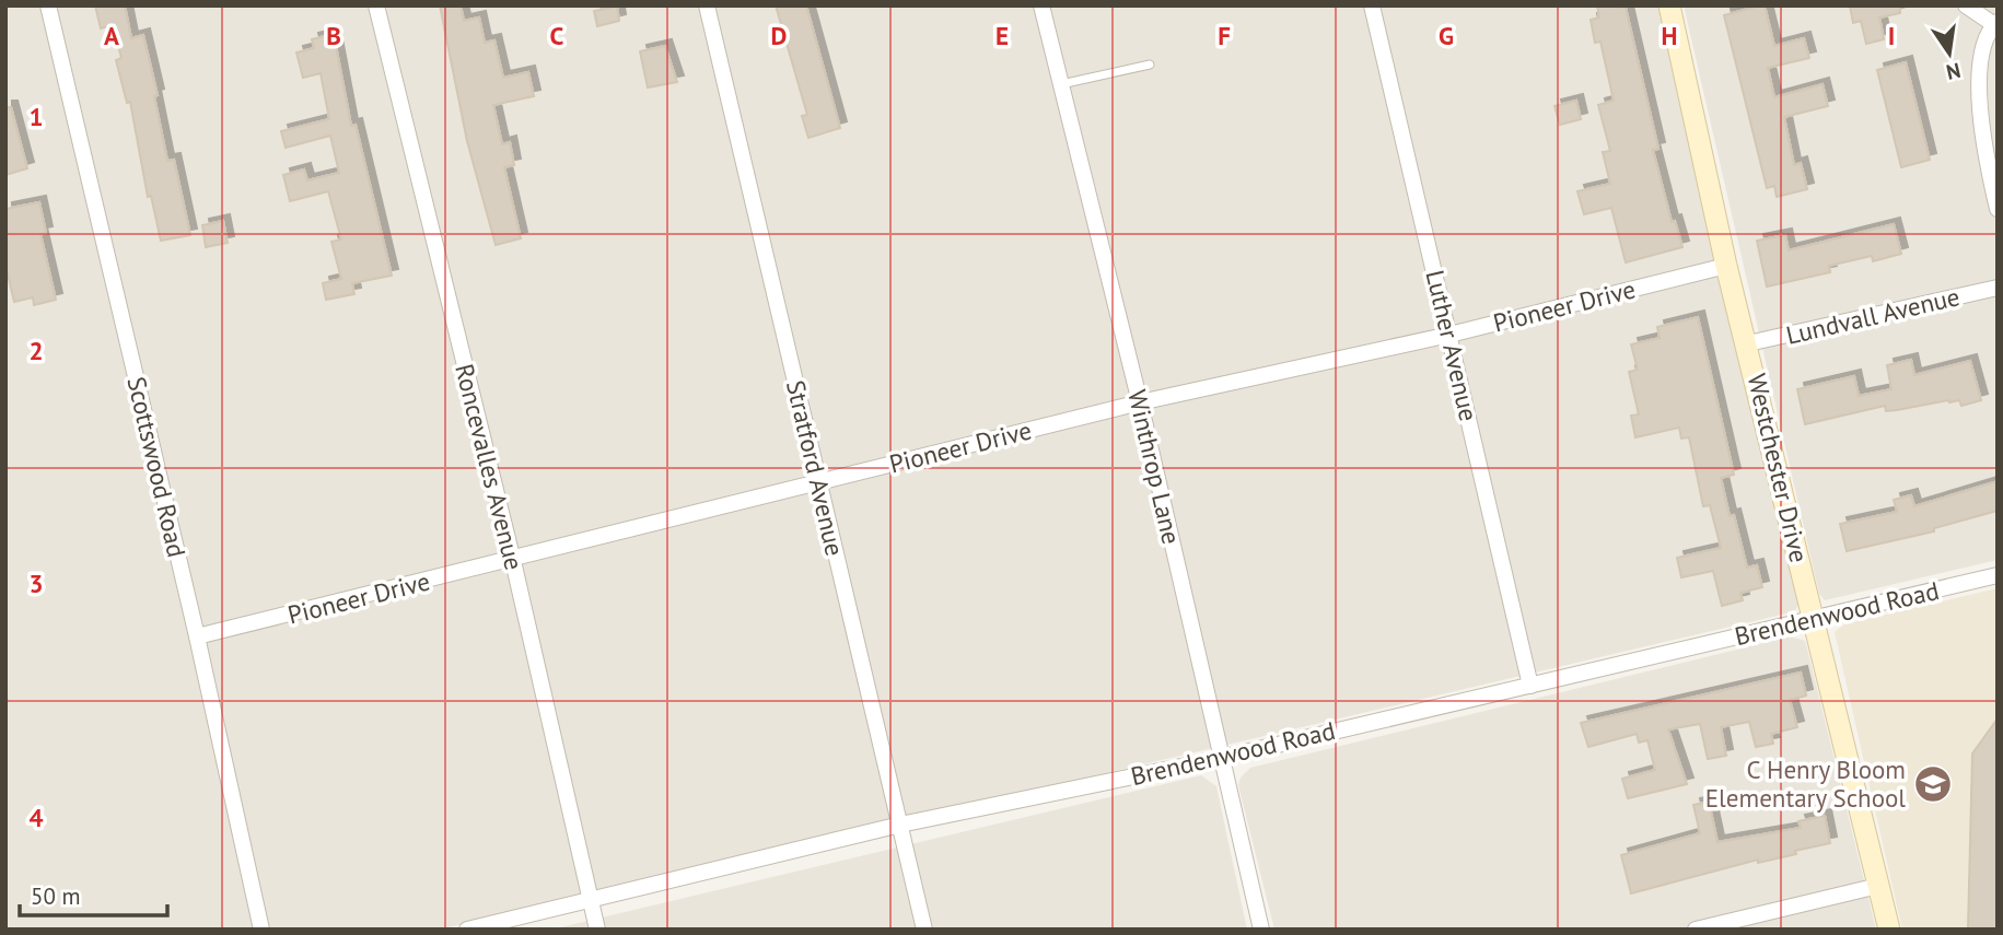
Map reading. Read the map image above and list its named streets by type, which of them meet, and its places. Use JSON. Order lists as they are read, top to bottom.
{
  "streets": {
    "street": [
      "Pioneer Drive",
      "Lundvall Avenue",
      "Luther Avenue",
      "Scottswood Road",
      "Roncevalles Avenue",
      "Winthrop Lane",
      "Stratford Avenue",
      "Westchester Drive",
      "Brendenwood Road"
    ]
  },
  "crossings": [
    ["Pioneer Drive", "Luther Avenue"],
    ["Pioneer Drive", "Scottswood Road"],
    ["Pioneer Drive", "Roncevalles Avenue"],
    ["Pioneer Drive", "Winthrop Lane"],
    ["Pioneer Drive", "Stratford Avenue"],
    ["Pioneer Drive", "Westchester Drive"],
    ["Lundvall Avenue", "Westchester Drive"],
    ["Luther Avenue", "Brendenwood Road"],
    ["Roncevalles Avenue", "Brendenwood Road"],
    ["Winthrop Lane", "Brendenwood Road"],
    ["Stratford Avenue", "Brendenwood Road"],
    ["Westchester Drive", "Brendenwood Road"]
  ],
  "places": {
    "school or university": ["C Henry Bloom Elementary School"]
  },
  "scale_bar": "50 m",
  "north": "bottom",
  "grid": {
    "columns": [
      "A",
      "B",
      "C",
      "D",
      "E",
      "F",
      "G",
      "H",
      "I"
    ],
    "rows": [
      "1",
      "2",
      "3",
      "4"
    ]
  }
}
